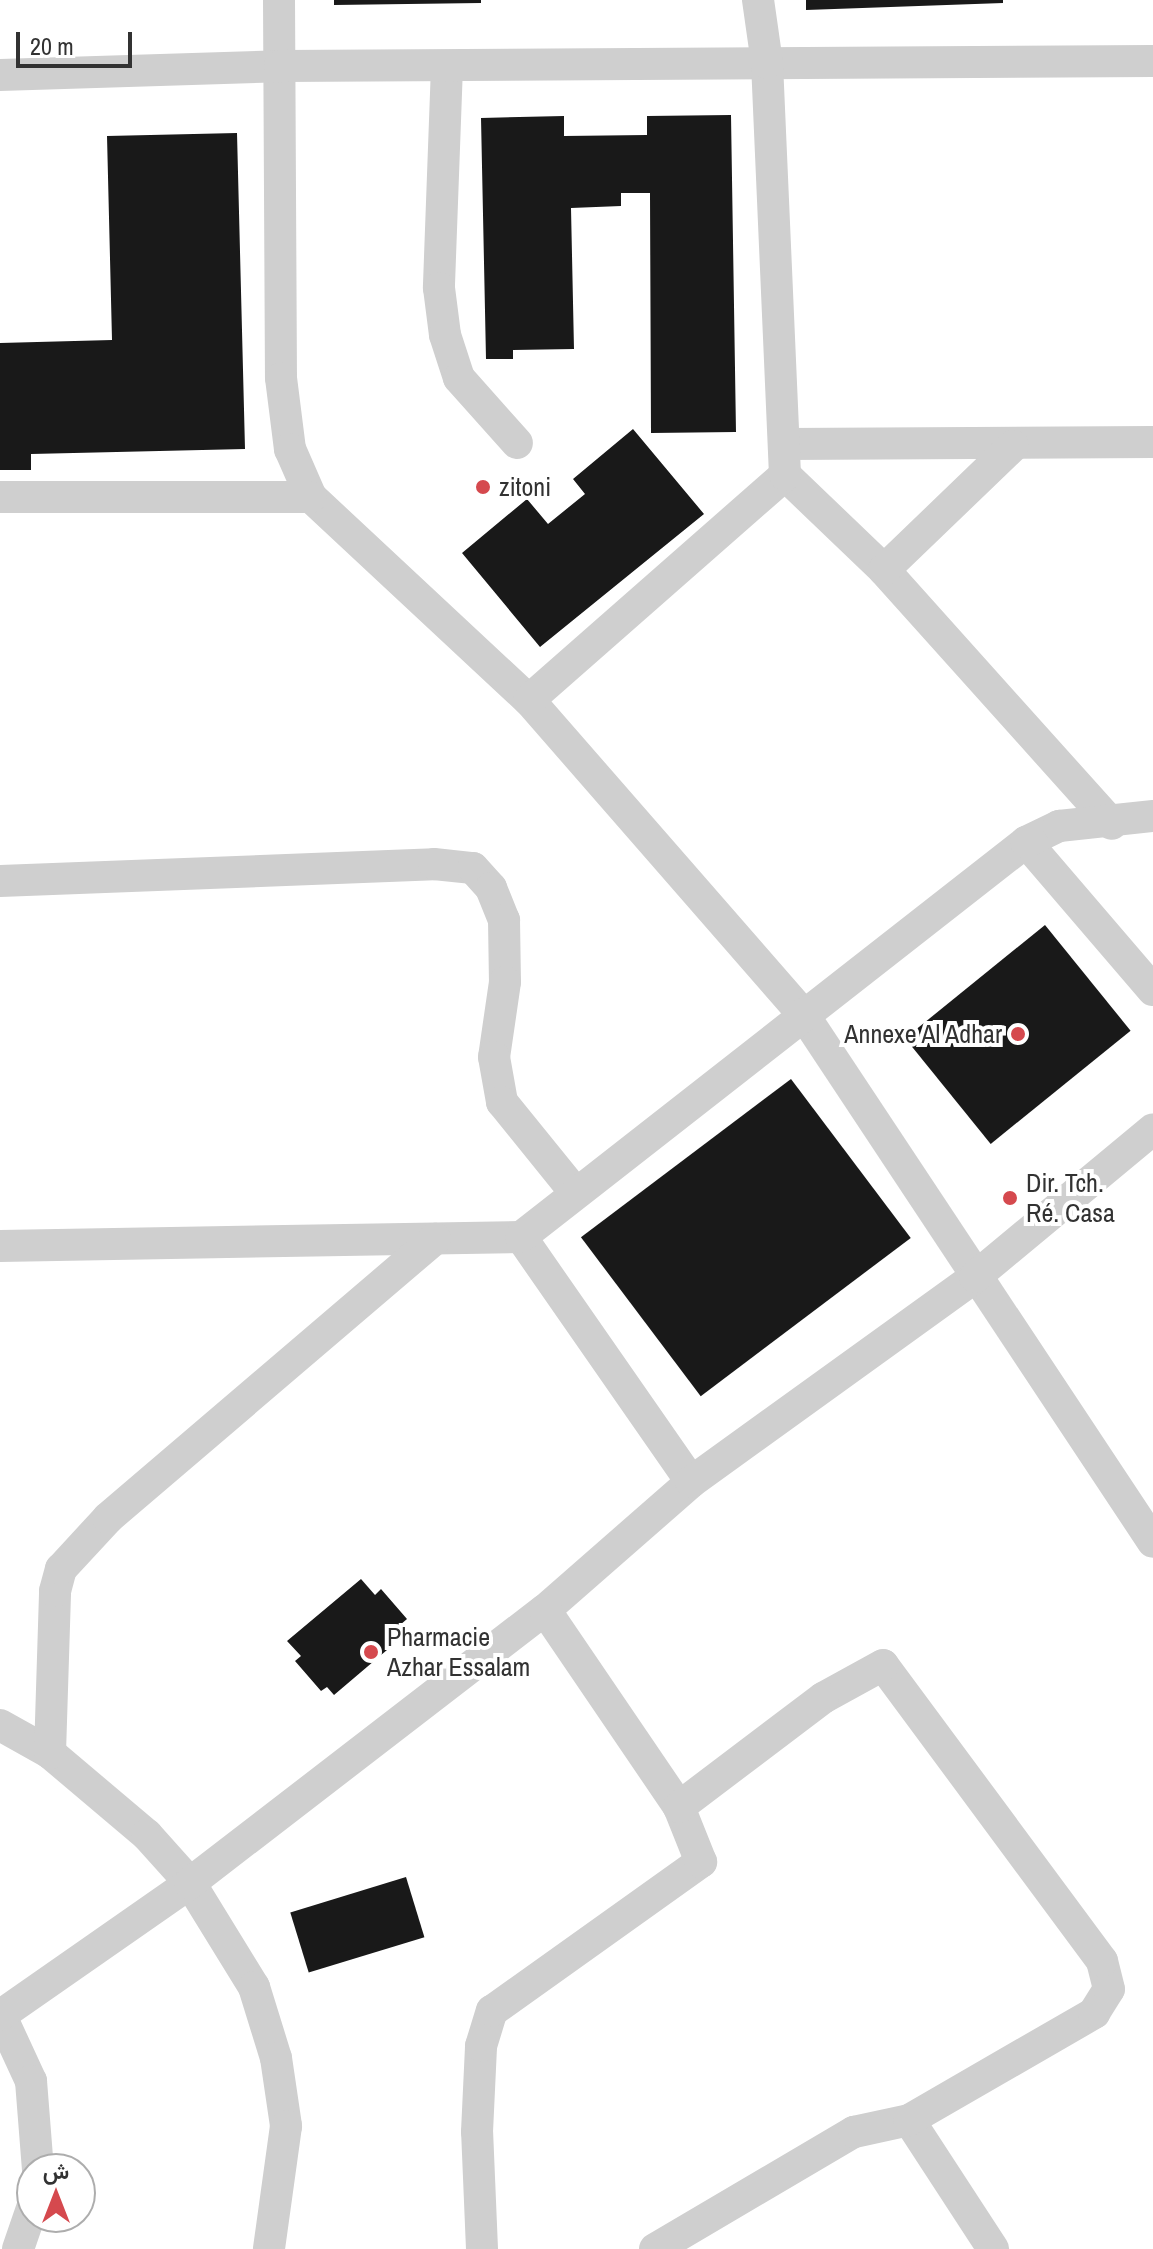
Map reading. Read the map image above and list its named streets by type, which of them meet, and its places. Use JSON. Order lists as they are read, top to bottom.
{
  "places": [
    "zitoni",
    "Annexe Al Adhar",
    "Dir. Tch. Ré. Casa",
    "Pharmacie Azhar Essalam"
  ],
  "scale_bar": "20 m",
  "north": "top"
}
